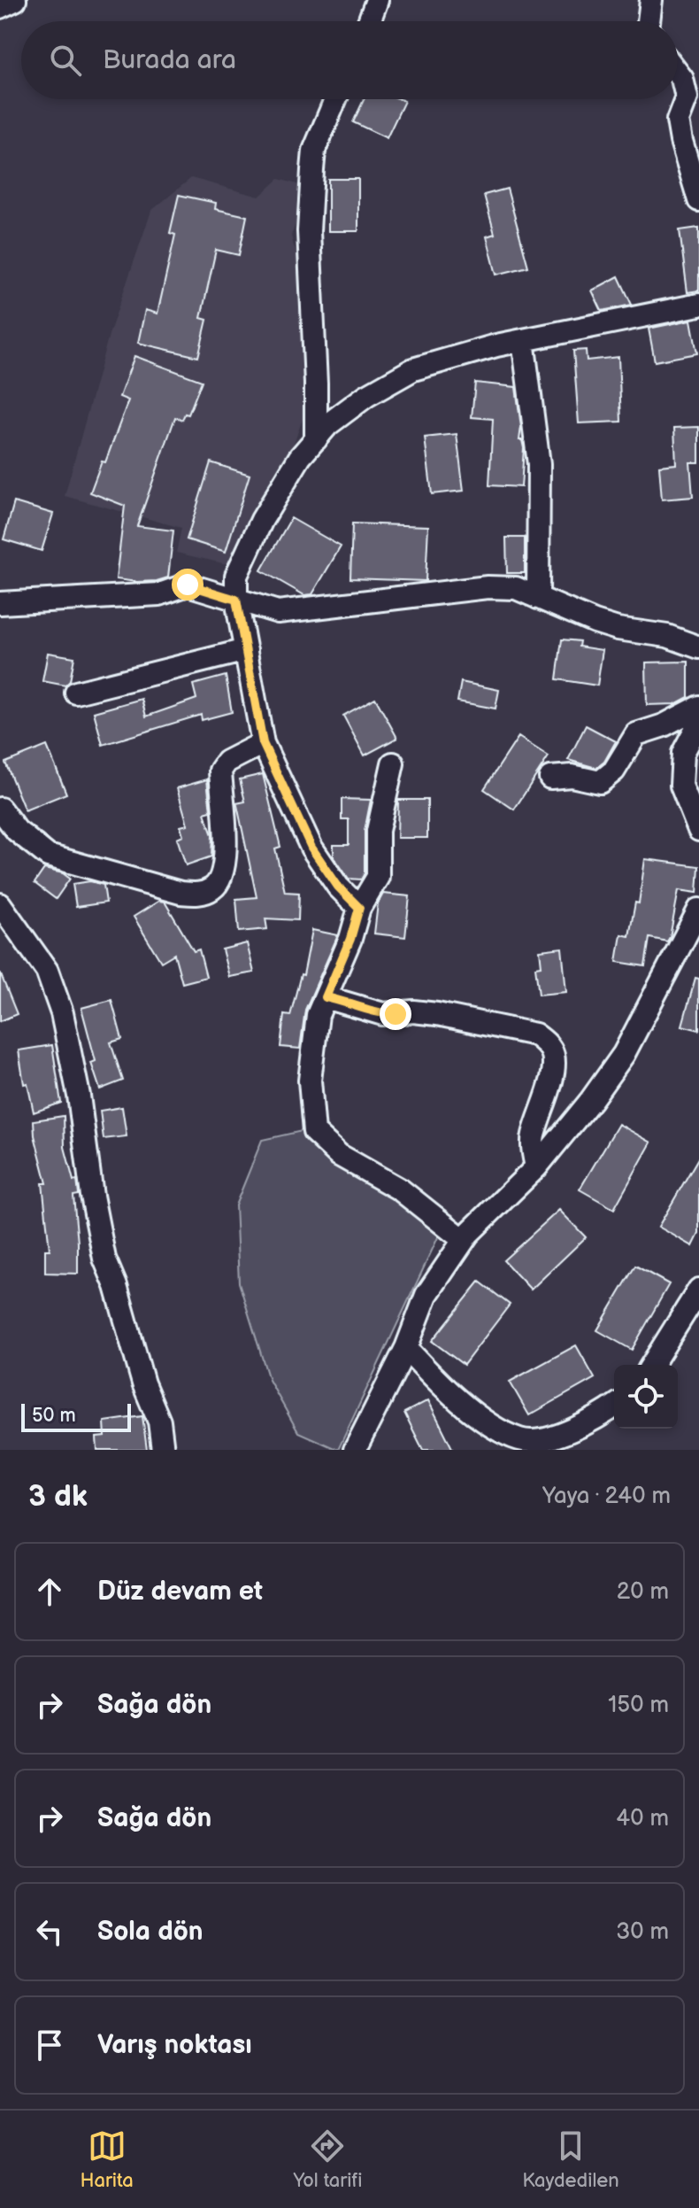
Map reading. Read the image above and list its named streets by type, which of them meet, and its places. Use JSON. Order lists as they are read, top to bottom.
{
  "scale_bar": "50 m",
  "page": {
    "search": "Burada ara",
    "scale": "50 m",
    "heading": ["3 dk", "Yaya · 240 m"],
    "list": [
      ["Düz devam et", "20 m"],
      ["Sağa dön", "150 m"],
      ["Sağa dön", "40 m"],
      ["Sola dön", "30 m"],
      "Varış noktası"
    ],
    "nav": ["Harita", "Yol tarifi", "Kaydedilen"]
  }
}
